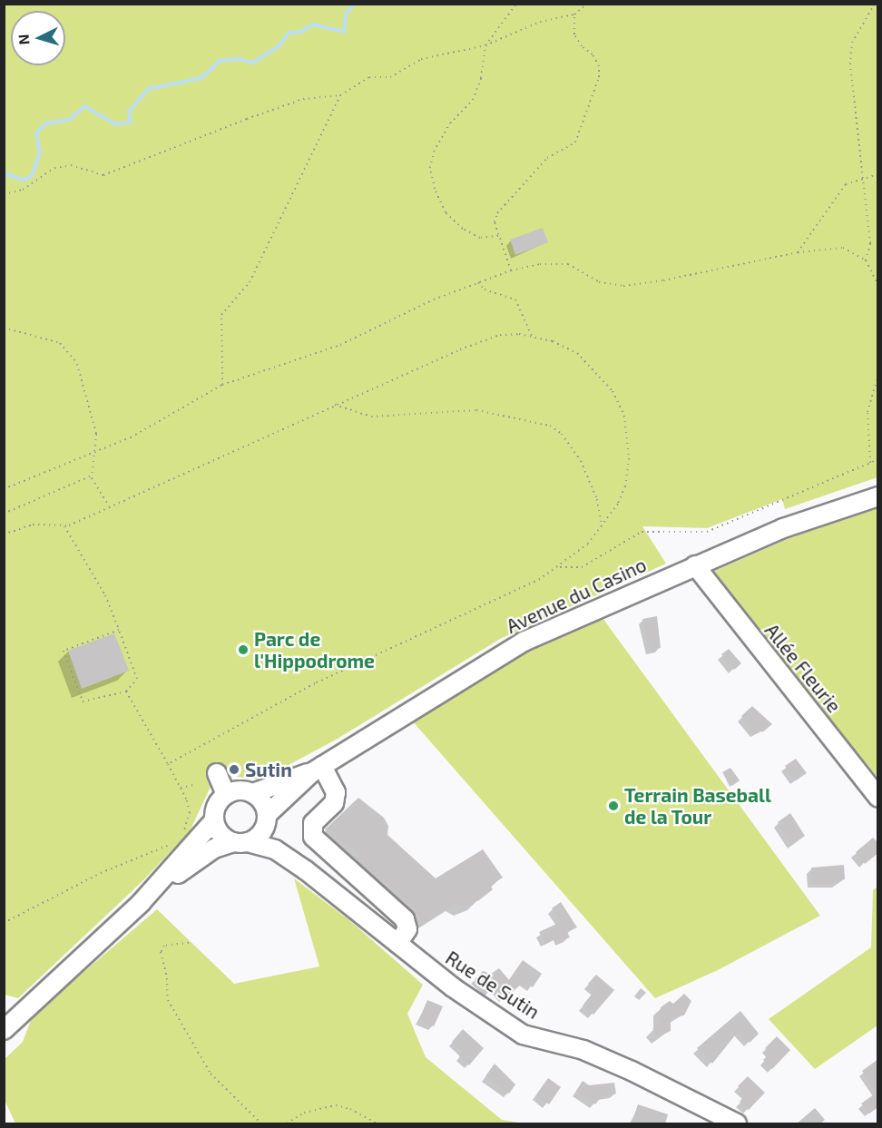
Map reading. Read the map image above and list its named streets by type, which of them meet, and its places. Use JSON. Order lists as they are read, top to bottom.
{
  "streets": {
    "street": ["Avenue du Casino", "Allée Fleurie", "Rue de Sutin"]
  },
  "crossings": [
    ["Avenue du Casino", "Allée Fleurie"]
  ],
  "places": ["Parc de l'Hippodrome", "Sutin", "Terrain Baseball de la Tour"],
  "north": "left"
}
